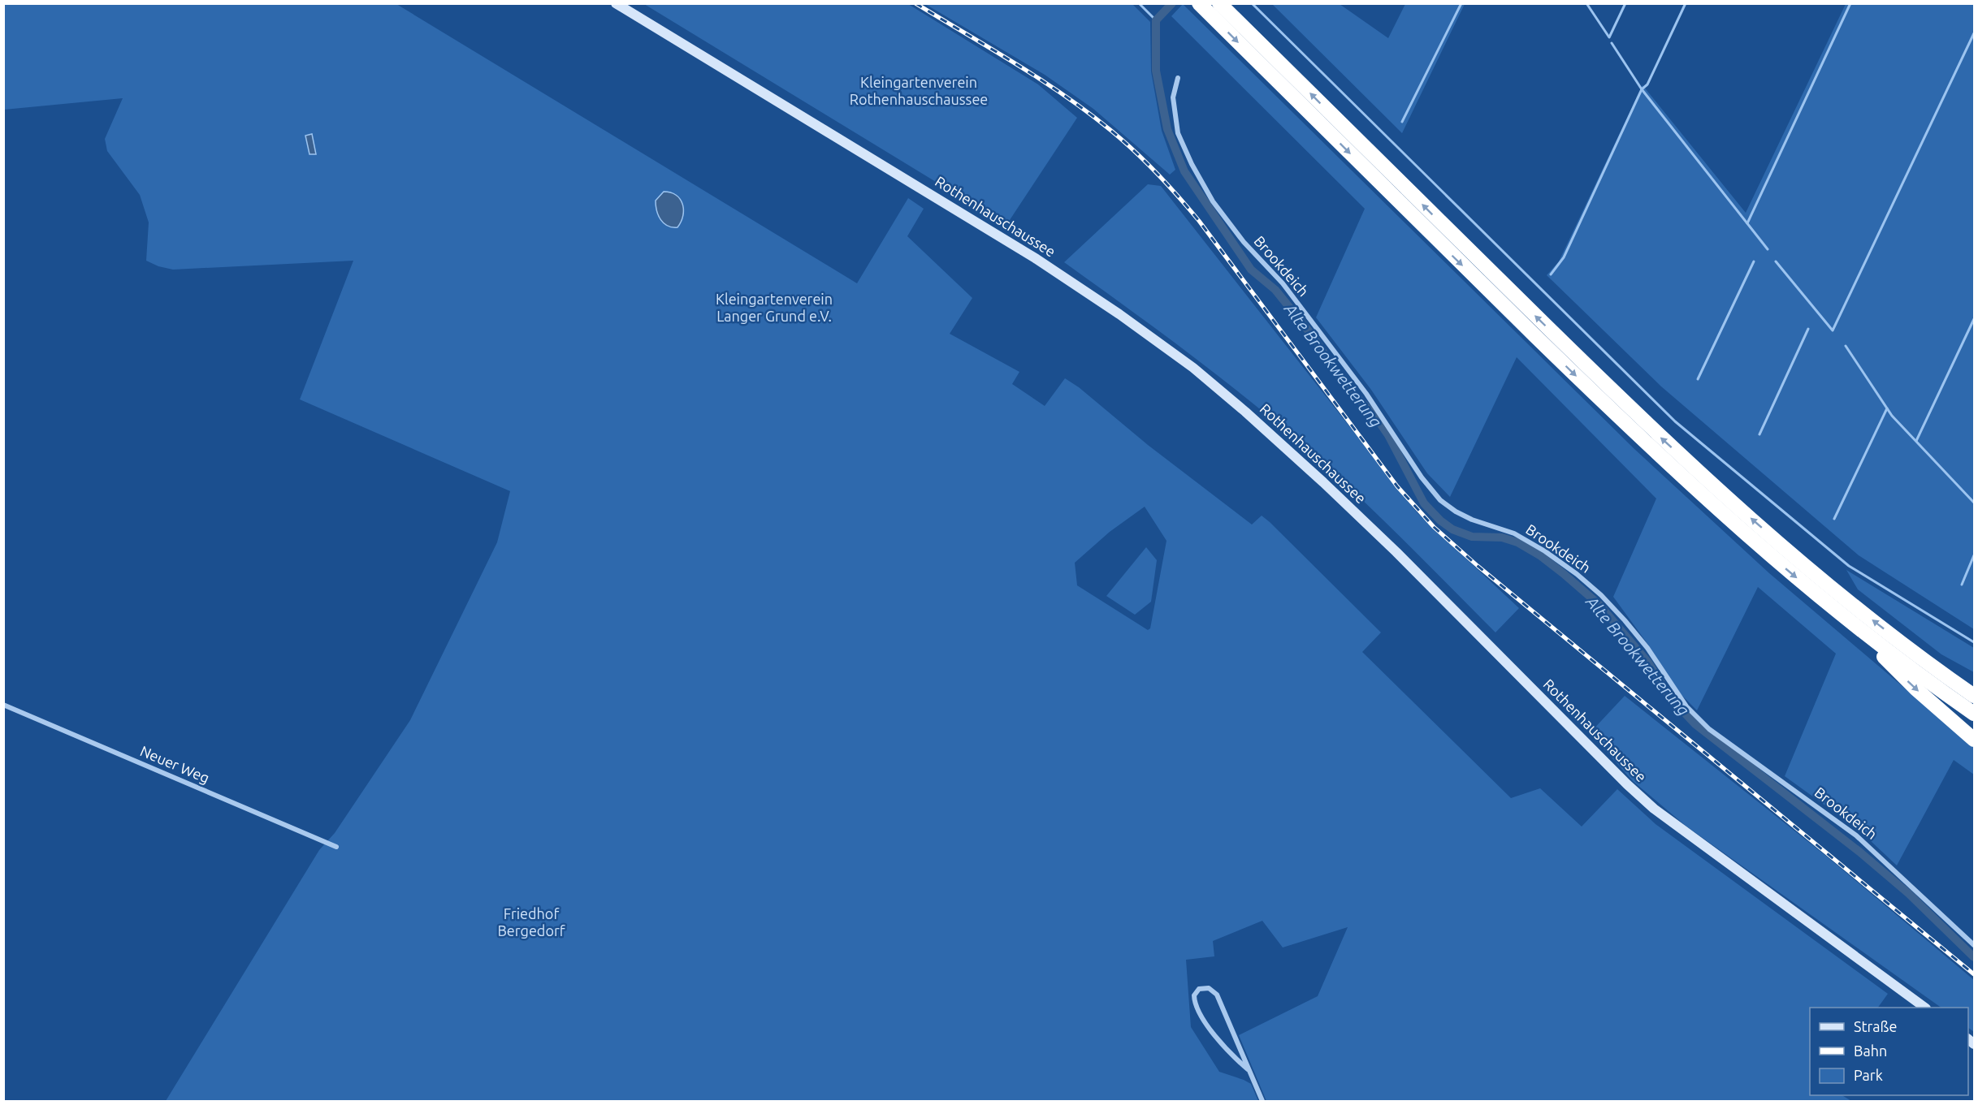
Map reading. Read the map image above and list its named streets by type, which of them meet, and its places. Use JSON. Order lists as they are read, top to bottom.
{
  "streets": {
    "main road": ["Rothenhauschaussee"],
    "street": ["Brookdeich", "Neuer Weg"]
  },
  "water": ["Alte Brookwetterung"],
  "parks": ["Kleingartenverein Rothenhauschaussee", "Kleingartenverein Langer Grund e.V.", "Friedhof Bergedorf"],
  "legend": ["Straße", "Bahn", "Park"]
}
